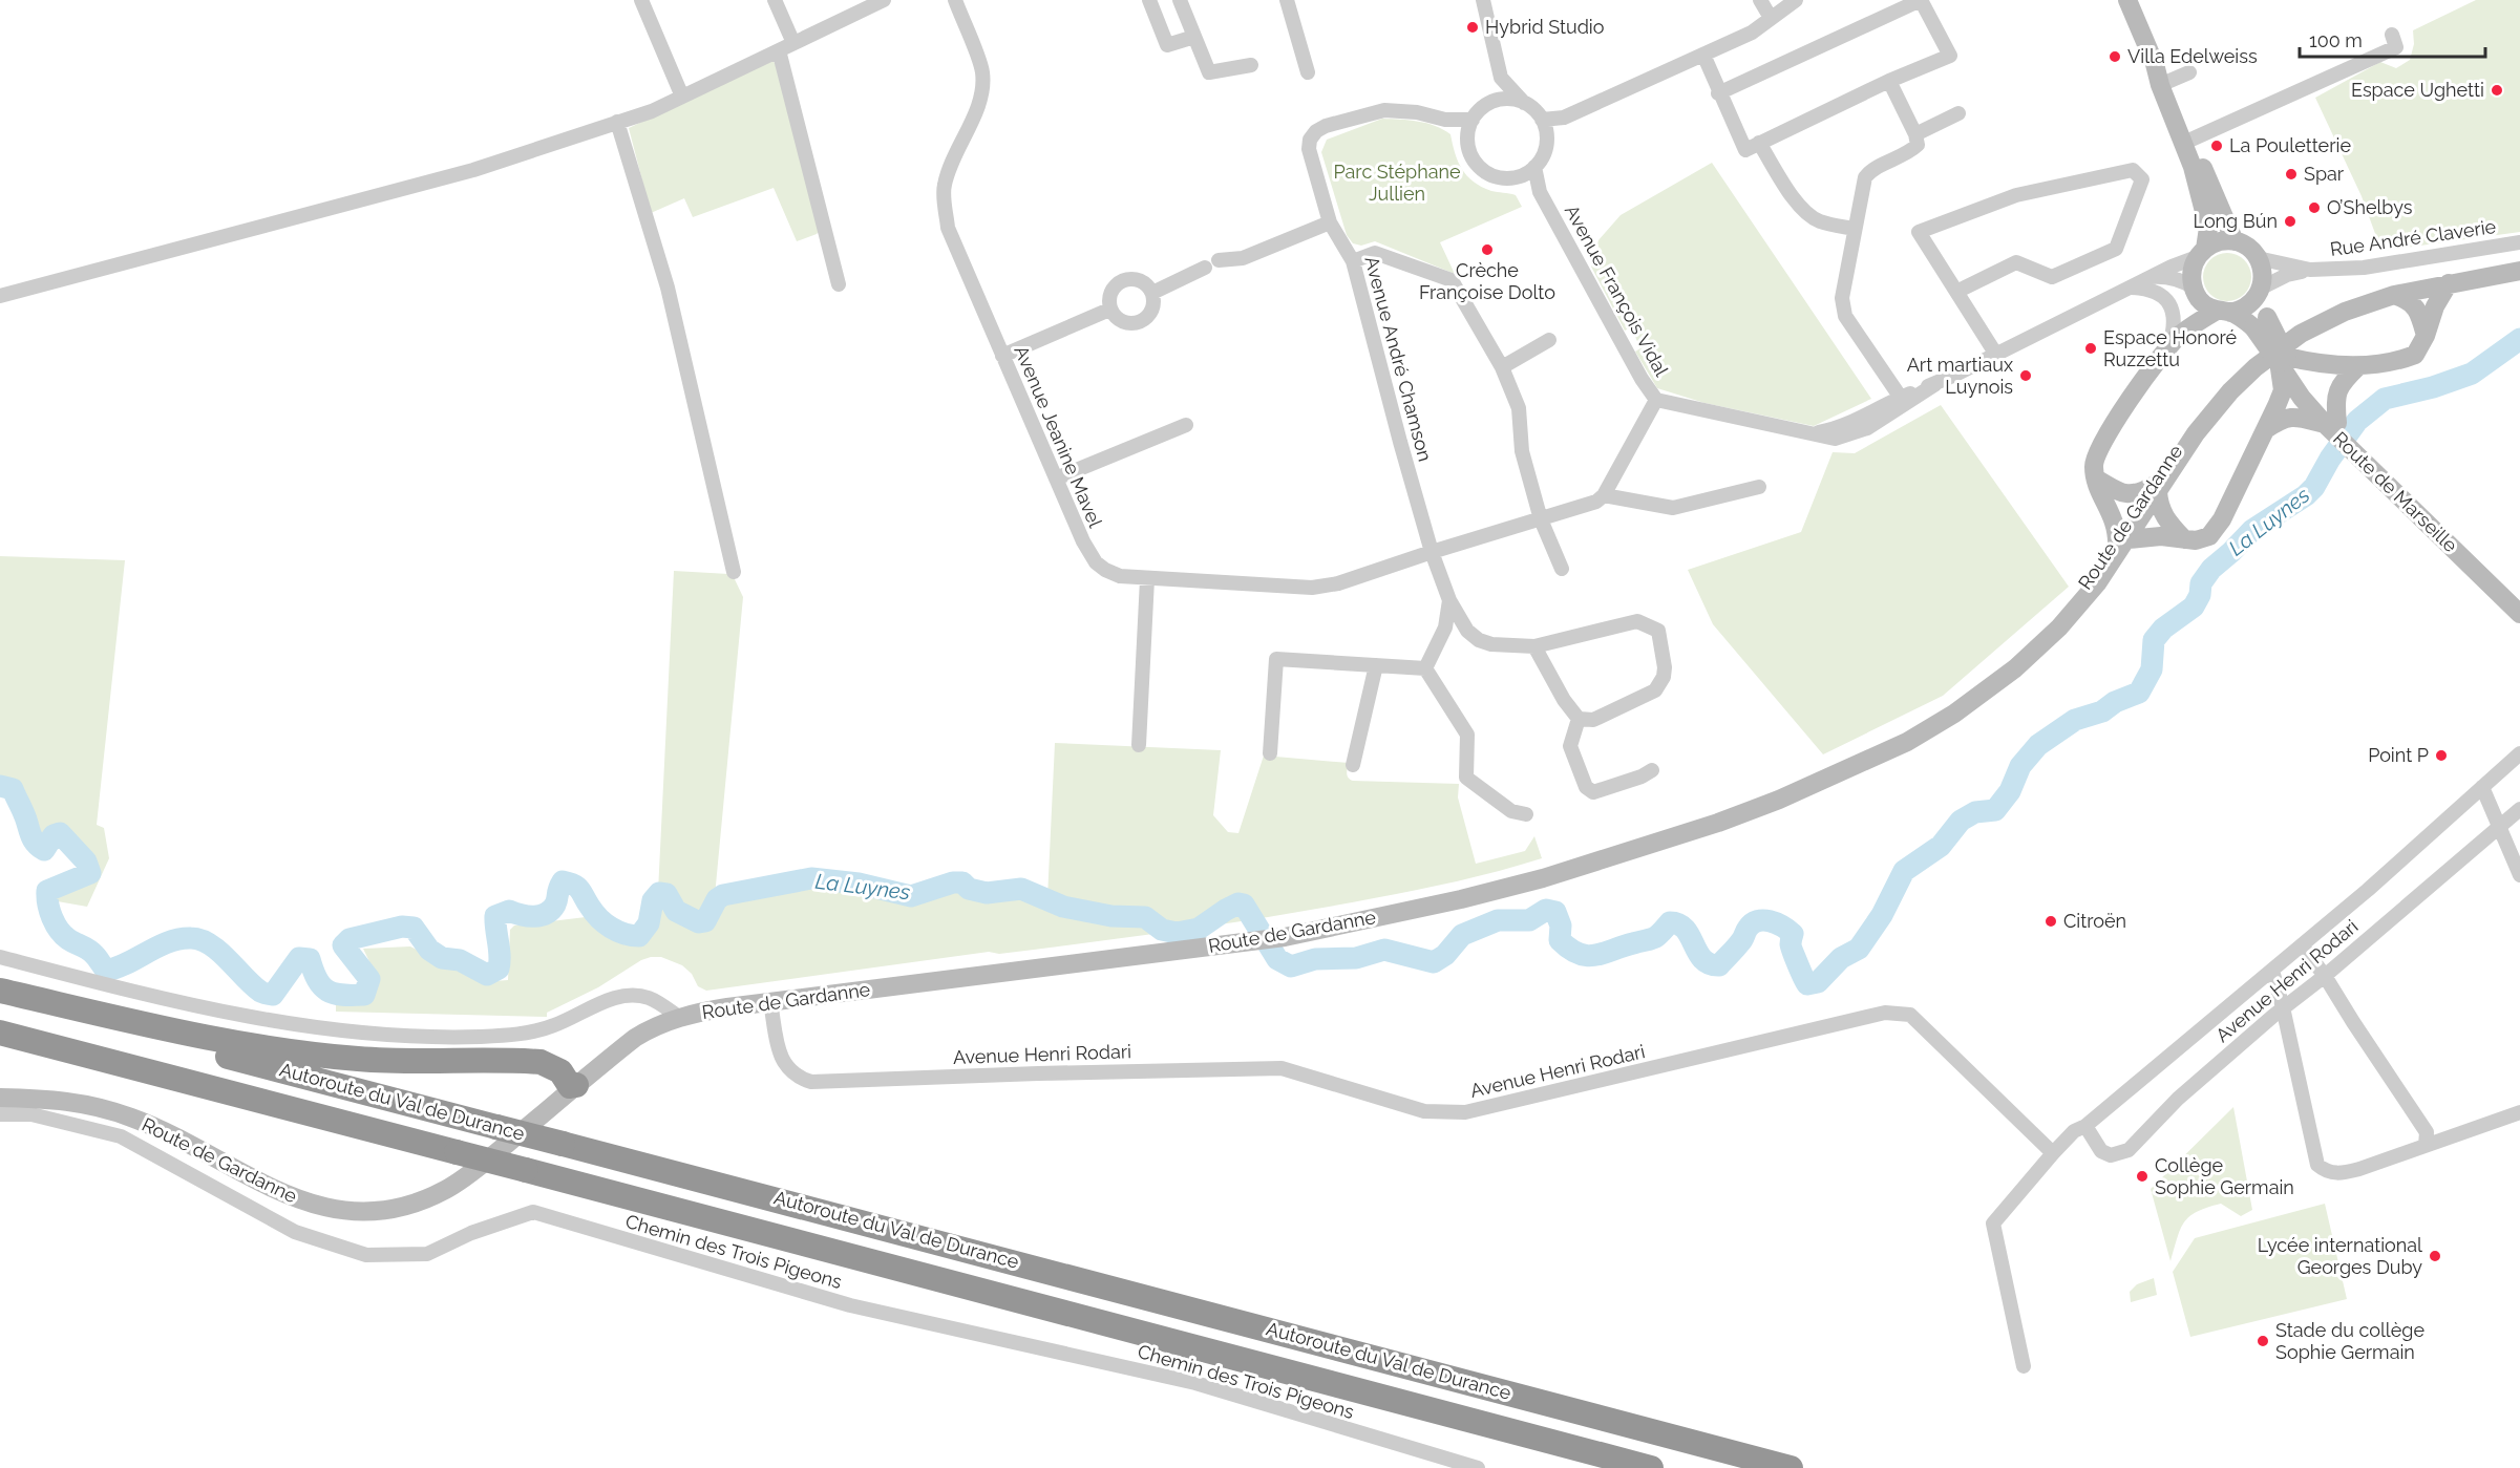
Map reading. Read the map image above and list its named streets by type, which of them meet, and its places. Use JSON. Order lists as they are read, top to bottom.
{
  "streets": {
    "highway": ["Autoroute du Val de Durance"],
    "main road": ["Route de Marseille", "Route de Gardanne"],
    "street": [
      "Rue André Claverie",
      "Avenue François Vidal",
      "Avenue André Chamson",
      "Avenue Jeanine Mavel",
      "Avenue Henri Rodari",
      "Chemin des Trois Pigeons"
    ]
  },
  "crossings": [
    ["Rue André Claverie", "Avenue François Vidal"],
    ["Avenue André Chamson", "Avenue Jeanine Mavel"],
    ["Route de Gardanne", "Avenue Henri Rodari"]
  ],
  "water": ["La Luynes"],
  "parks": ["Parc Stéphane Jullien"],
  "places": [
    "Hybrid Studio",
    "Villa Edelweiss",
    "Espace Ughetti",
    "La Pouletterie",
    "Spar",
    "O’Shelbys",
    "Long Bún",
    "Crèche Françoise Dolto",
    "Espace Honoré Ruzzettu",
    "Art martiaux Luynois",
    "Point P",
    "Citroën",
    "Collège Sophie Germain",
    "Lycée international Georges Duby",
    "Stade du collège Sophie Germain"
  ],
  "scale_bar": "100 m"
}
